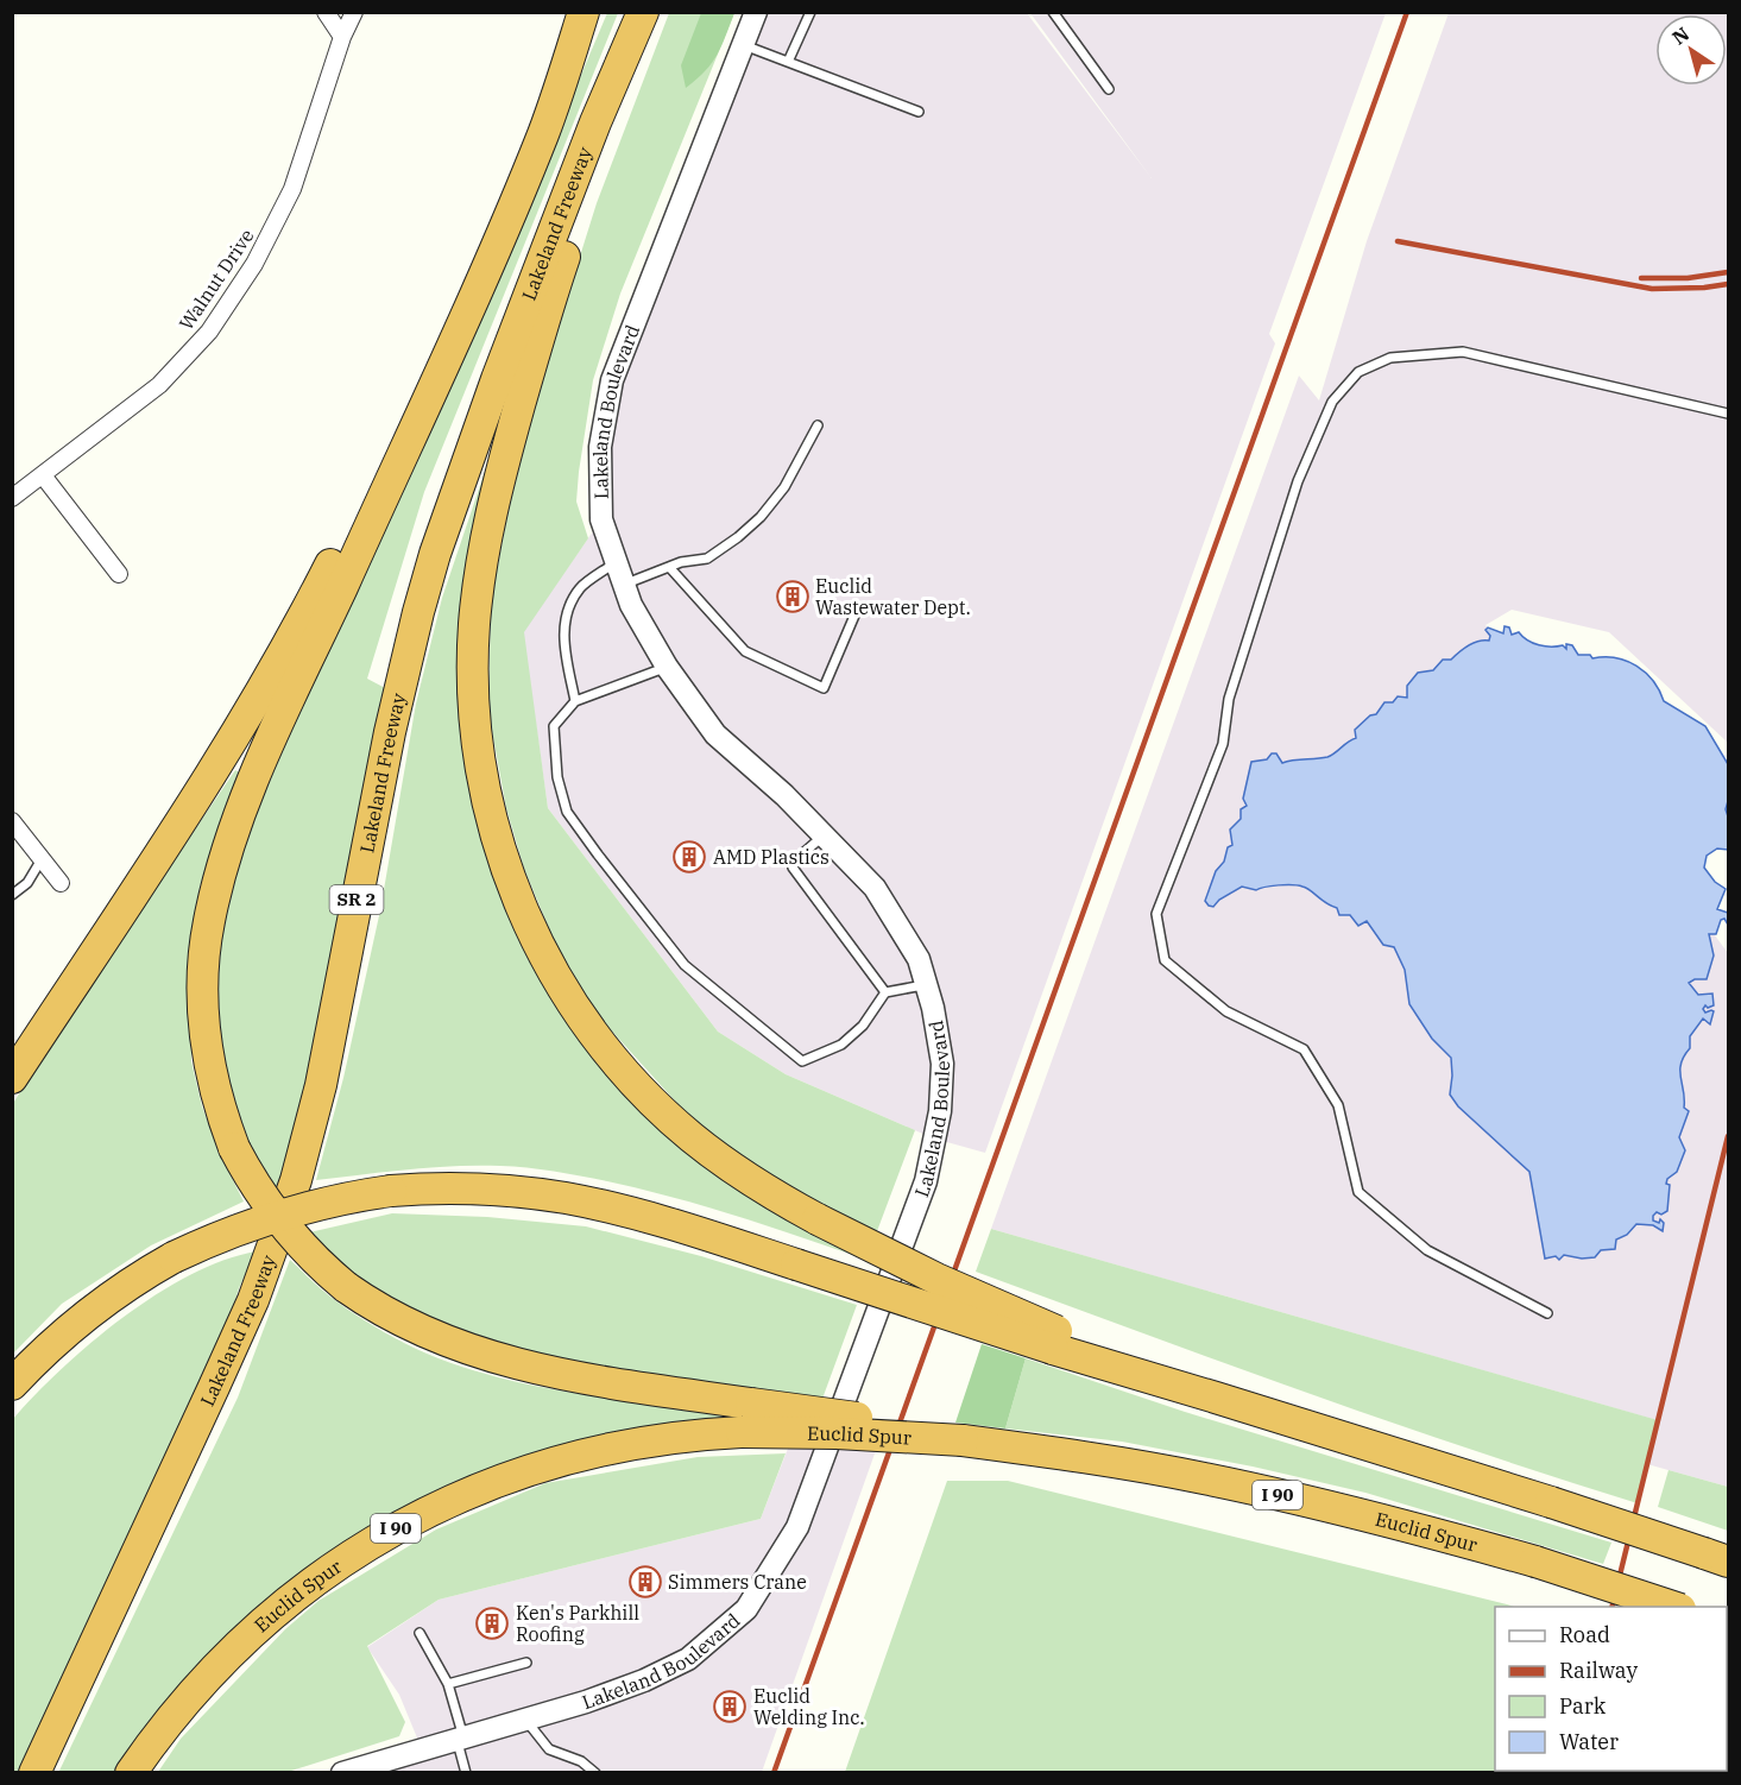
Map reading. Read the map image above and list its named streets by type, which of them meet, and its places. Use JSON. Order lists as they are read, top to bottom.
{
  "streets": {
    "highway": [
      "Lakeland Freeway",
      "SR 2",
      "Euclid Spur",
      "I 90"
    ],
    "street": ["Walnut Drive", "Lakeland Boulevard"]
  },
  "places": {
    "building": [
      "Euclid Wastewater Dept.",
      "AMD Plastics",
      "Simmers Crane",
      "Ken's Parkhill Roofing",
      "Euclid Welding Inc."
    ]
  },
  "legend": [
    "Road",
    "Railway",
    "Park",
    "Water"
  ],
  "north": "top left"
}
